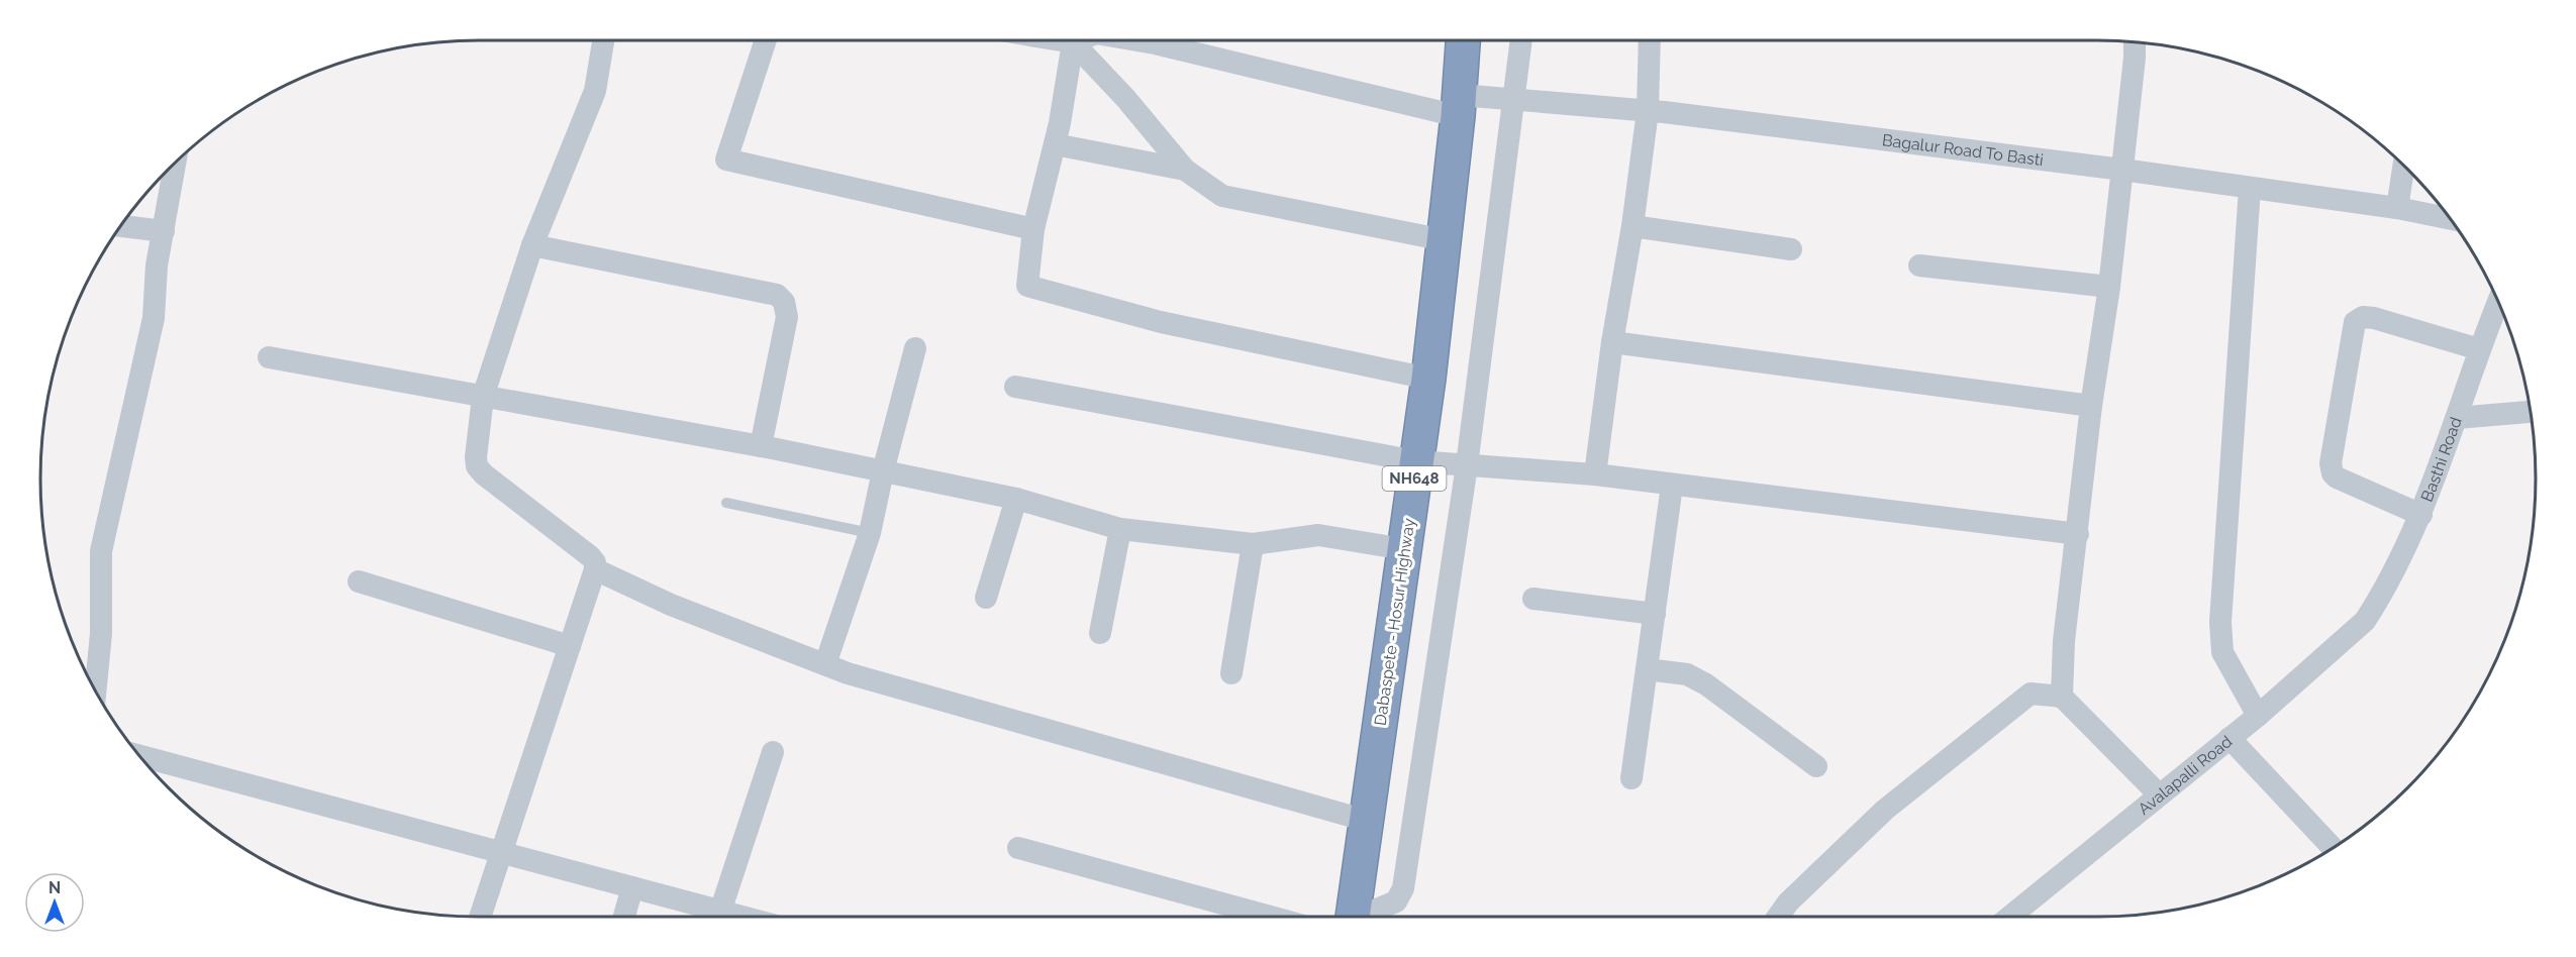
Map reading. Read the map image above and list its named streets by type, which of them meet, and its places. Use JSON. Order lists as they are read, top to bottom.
{
  "streets": {
    "highway": ["NH648", "Dabaspete - Hosur Highway"],
    "street": ["Bagalur Road To Basti", "Basthi Road", "Avalapalli Road"]
  },
  "crossings": [
    ["Bagalur Road To Basti", "Dabaspete - Hosur Highway"],
    ["Basthi Road", "Avalapalli Road"]
  ],
  "north": "top"
}
